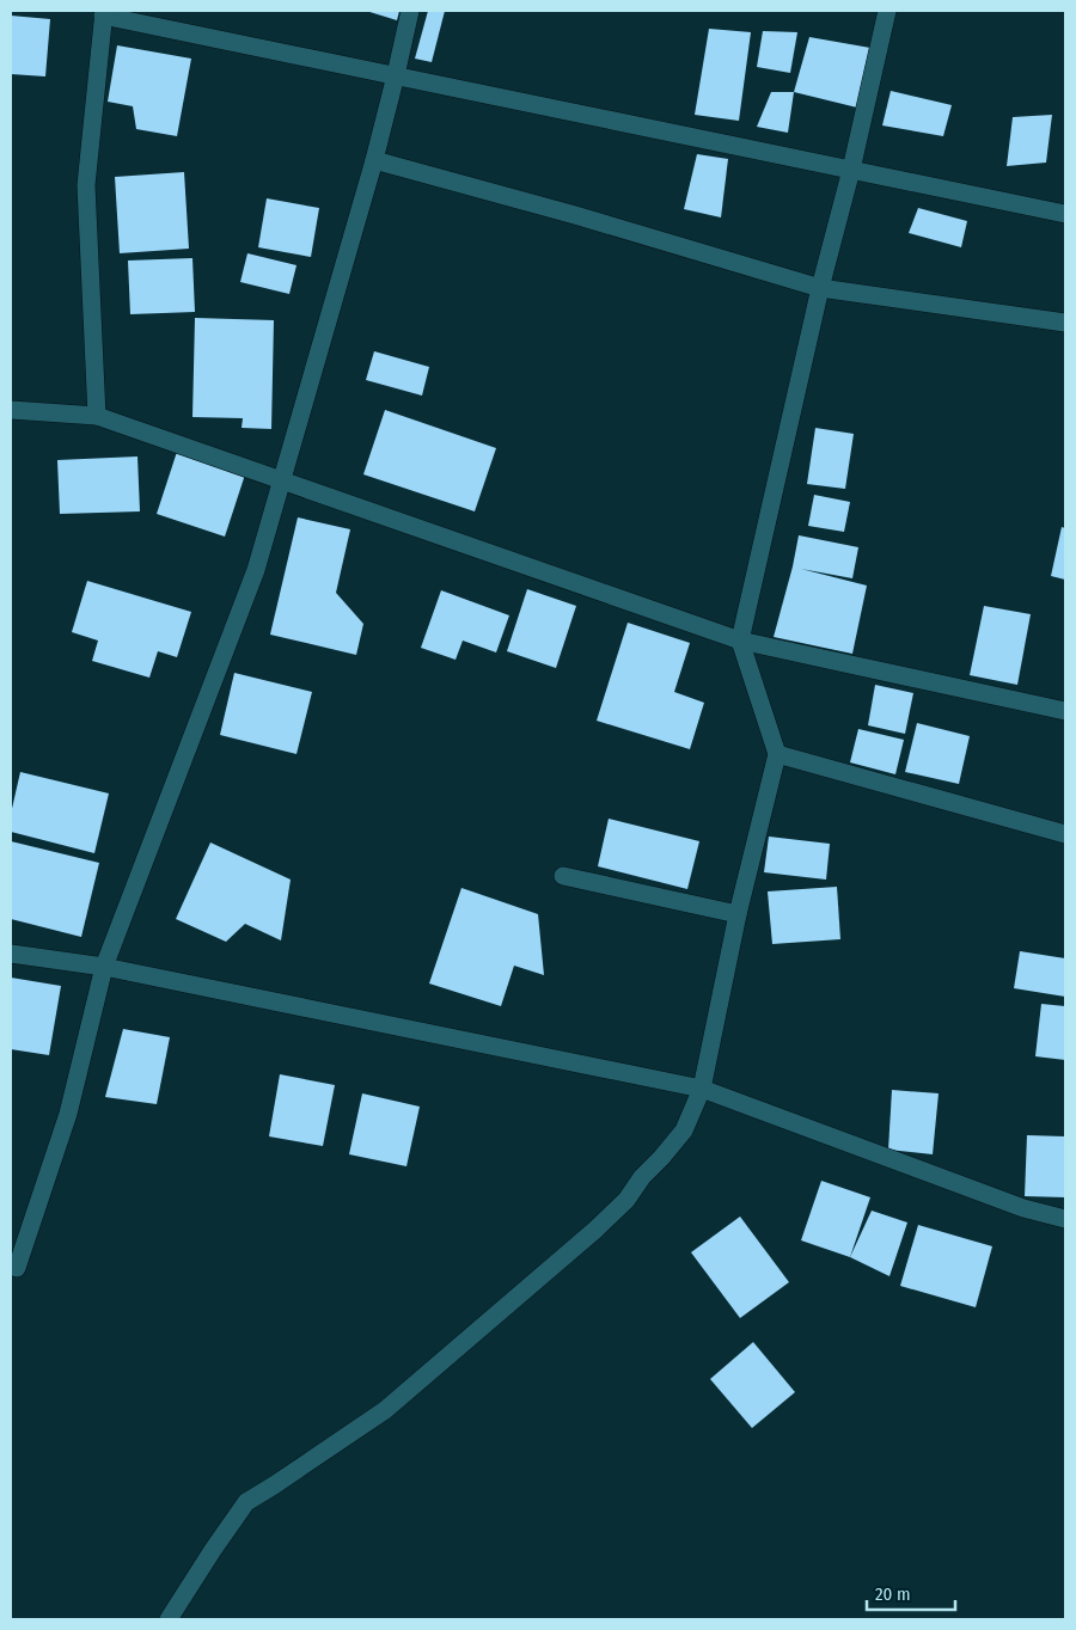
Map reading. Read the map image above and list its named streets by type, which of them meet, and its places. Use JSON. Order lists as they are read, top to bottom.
{
  "scale_bar": "20 m"
}
